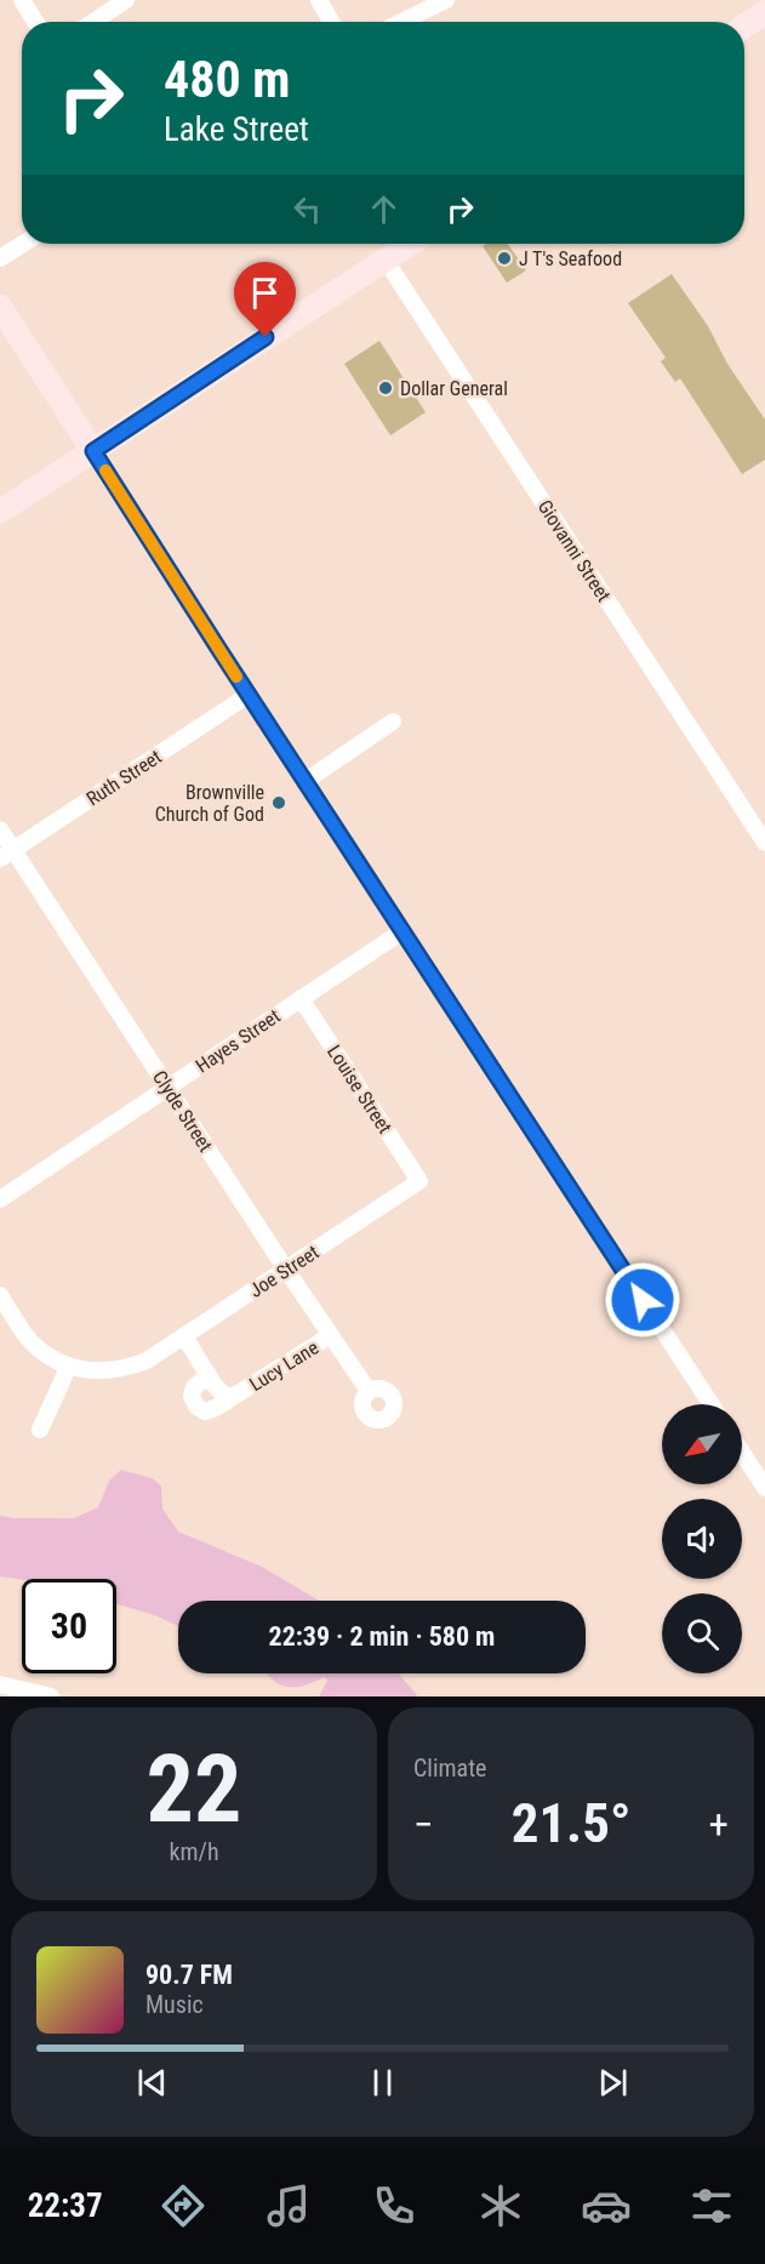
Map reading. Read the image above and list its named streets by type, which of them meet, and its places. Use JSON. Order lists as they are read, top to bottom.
{
  "streets": {
    "street": [
      "Giovanni Street",
      "Ruth Street",
      "Hayes Street",
      "Louise Street",
      "Clyde Street",
      "Joe Street",
      "Lucy Lane"
    ]
  },
  "crossings": [
    ["Ruth Street", "Clyde Street"],
    ["Hayes Street", "Louise Street"],
    ["Hayes Street", "Clyde Street"],
    ["Louise Street", "Joe Street"],
    ["Clyde Street", "Joe Street"],
    ["Clyde Street", "Lucy Lane"],
    ["Joe Street", "Lucy Lane"]
  ],
  "places": ["J T's Seafood", "Dollar General", "Brownville Church of God"],
  "north": "bottom left",
  "page": {
    "turn": ["480 m", "Lake Street"],
    "limit": "30",
    "trip": "22:39 · 2 min · 580 m",
    "tile": [
      ["22", "km/h"],
      "Climate"
    ],
    "heat": ["−", "21.5°", "+"],
    "song": ["90.7 FM", "Music"],
    "tabs": "22:37"
  }
}
